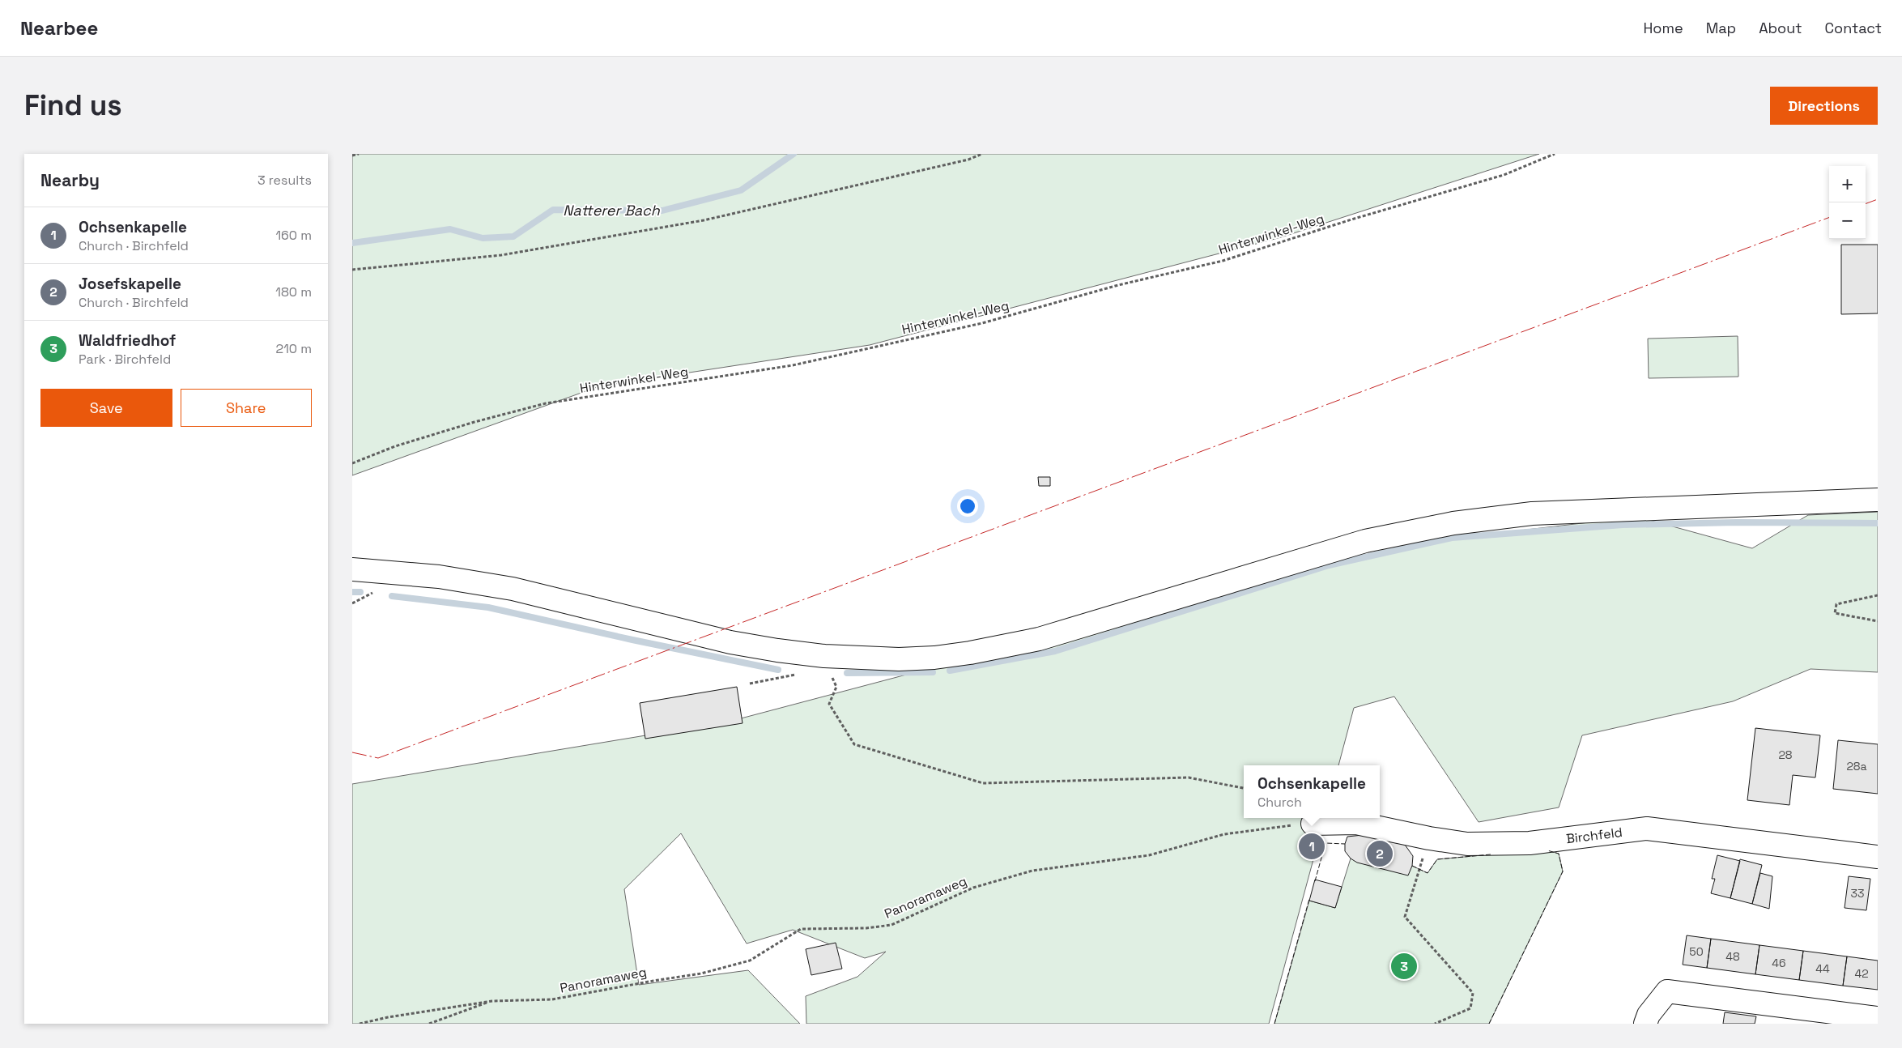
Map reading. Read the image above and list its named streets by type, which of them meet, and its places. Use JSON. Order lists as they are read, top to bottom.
{
  "streets": {
    "main road": ["Birchfeld"],
    "path": ["Hinterwinkel-Weg", "Panoramaweg"]
  },
  "crossings": [
    ["Birchfeld", "Panoramaweg"]
  ],
  "water": ["Natterer Bach"],
  "house_numbers": [
    "28",
    "28a",
    "33",
    "50",
    "48",
    "46",
    "44",
    "42"
  ],
  "page": {
    "header": "Nearbee",
    "nav": [
      "Home",
      "Map",
      "About",
      "Contact"
    ],
    "buttons": [
      "Directions",
      ["Save", "Share"]
    ],
    "title": "Find us",
    "heading": ["Nearby", "3 results"],
    "map_buttons": ["+", "−"],
    "list": [
      {
        "mark": "1",
        "name": "Ochsenkapelle",
        "note": "Church · Birchfeld",
        "value": "160 m"
      },
      {
        "mark": "2",
        "name": "Josefskapelle",
        "note": "Church · Birchfeld",
        "value": "180 m"
      },
      {
        "mark": "3",
        "name": "Waldfriedhof",
        "note": "Park · Birchfeld",
        "value": "210 m"
      }
    ],
    "popup": ["Ochsenkapelle", "Church"],
    "pins": ["1", "2", "3"]
  }
}
